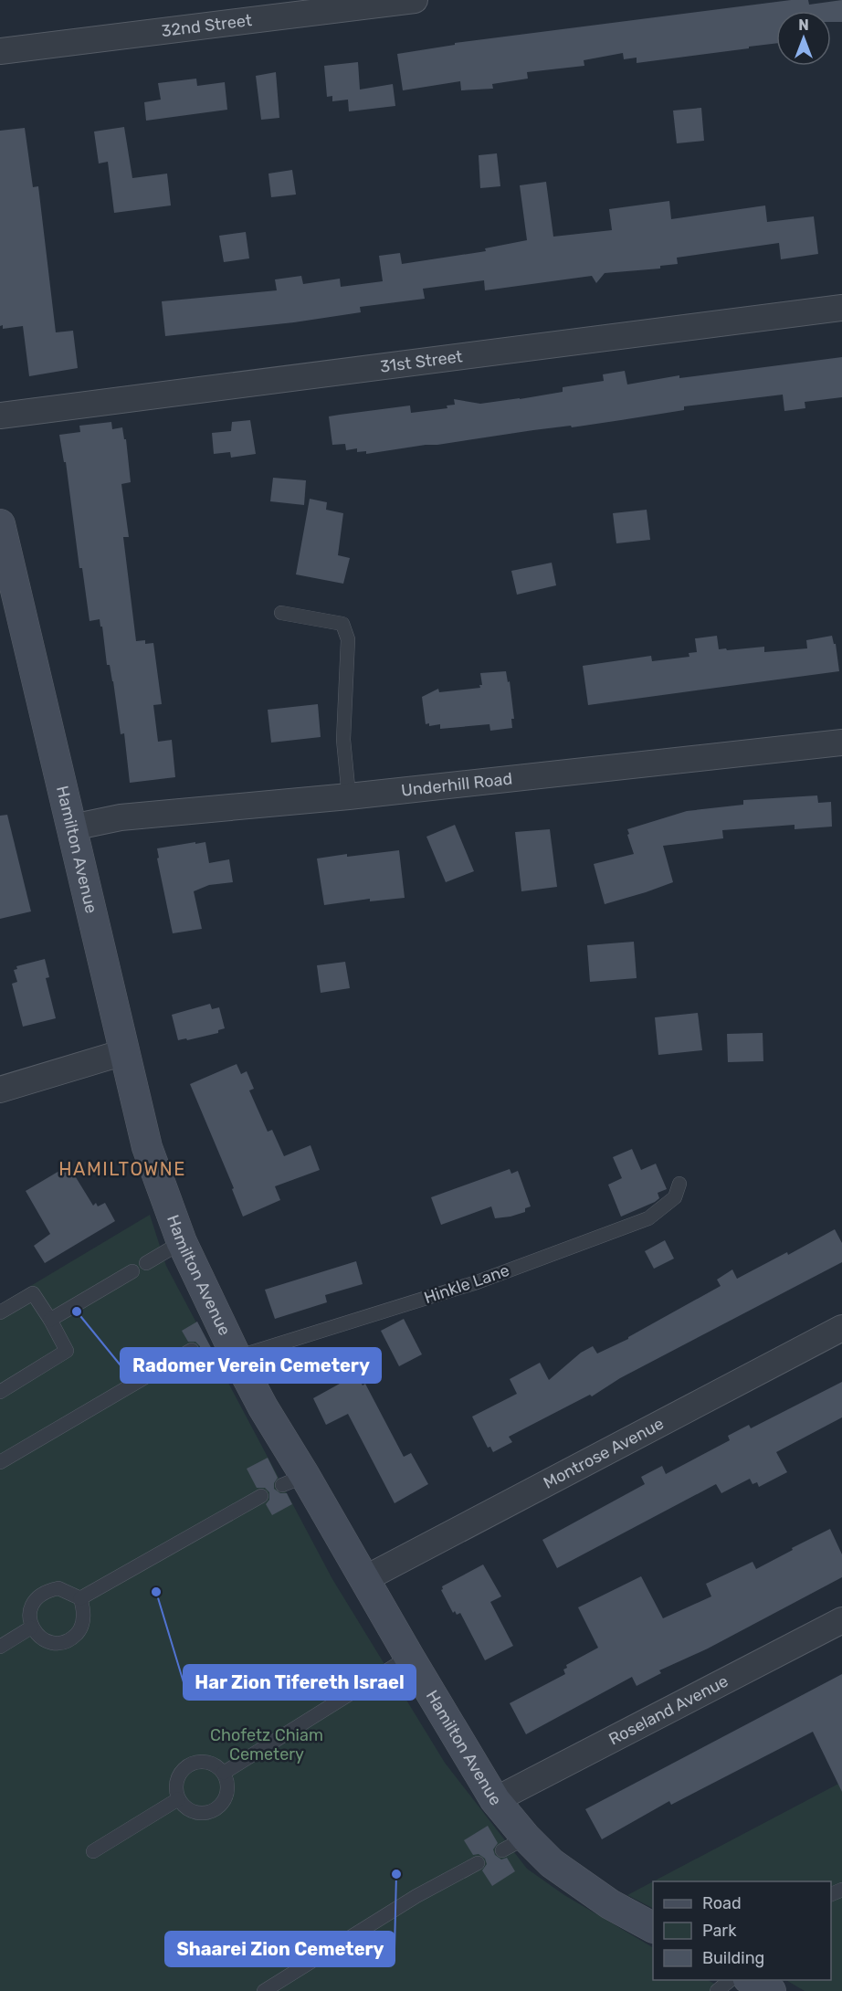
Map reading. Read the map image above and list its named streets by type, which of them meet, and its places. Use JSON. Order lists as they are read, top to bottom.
{
  "streets": {
    "street": [
      "32nd Street",
      "31st Street",
      "Underhill Road",
      "Hamilton Avenue",
      "Montrose Avenue",
      "Roseland Avenue"
    ],
    "lane": ["Hinkle Lane"]
  },
  "crossings": [
    ["Underhill Road", "Hamilton Avenue"],
    ["Hamilton Avenue", "Hinkle Lane"],
    ["Hamilton Avenue", "Montrose Avenue"],
    ["Hamilton Avenue", "Roseland Avenue"]
  ],
  "districts": ["HAMILTOWNE"],
  "parks": ["Chofetz Chiam Cemetery"],
  "places": ["Radomer Verein Cemetery", "Har Zion Tifereth Israel", "Shaarei Zion Cemetery"],
  "legend": ["Road", "Park", "Building"],
  "north": "top"
}
